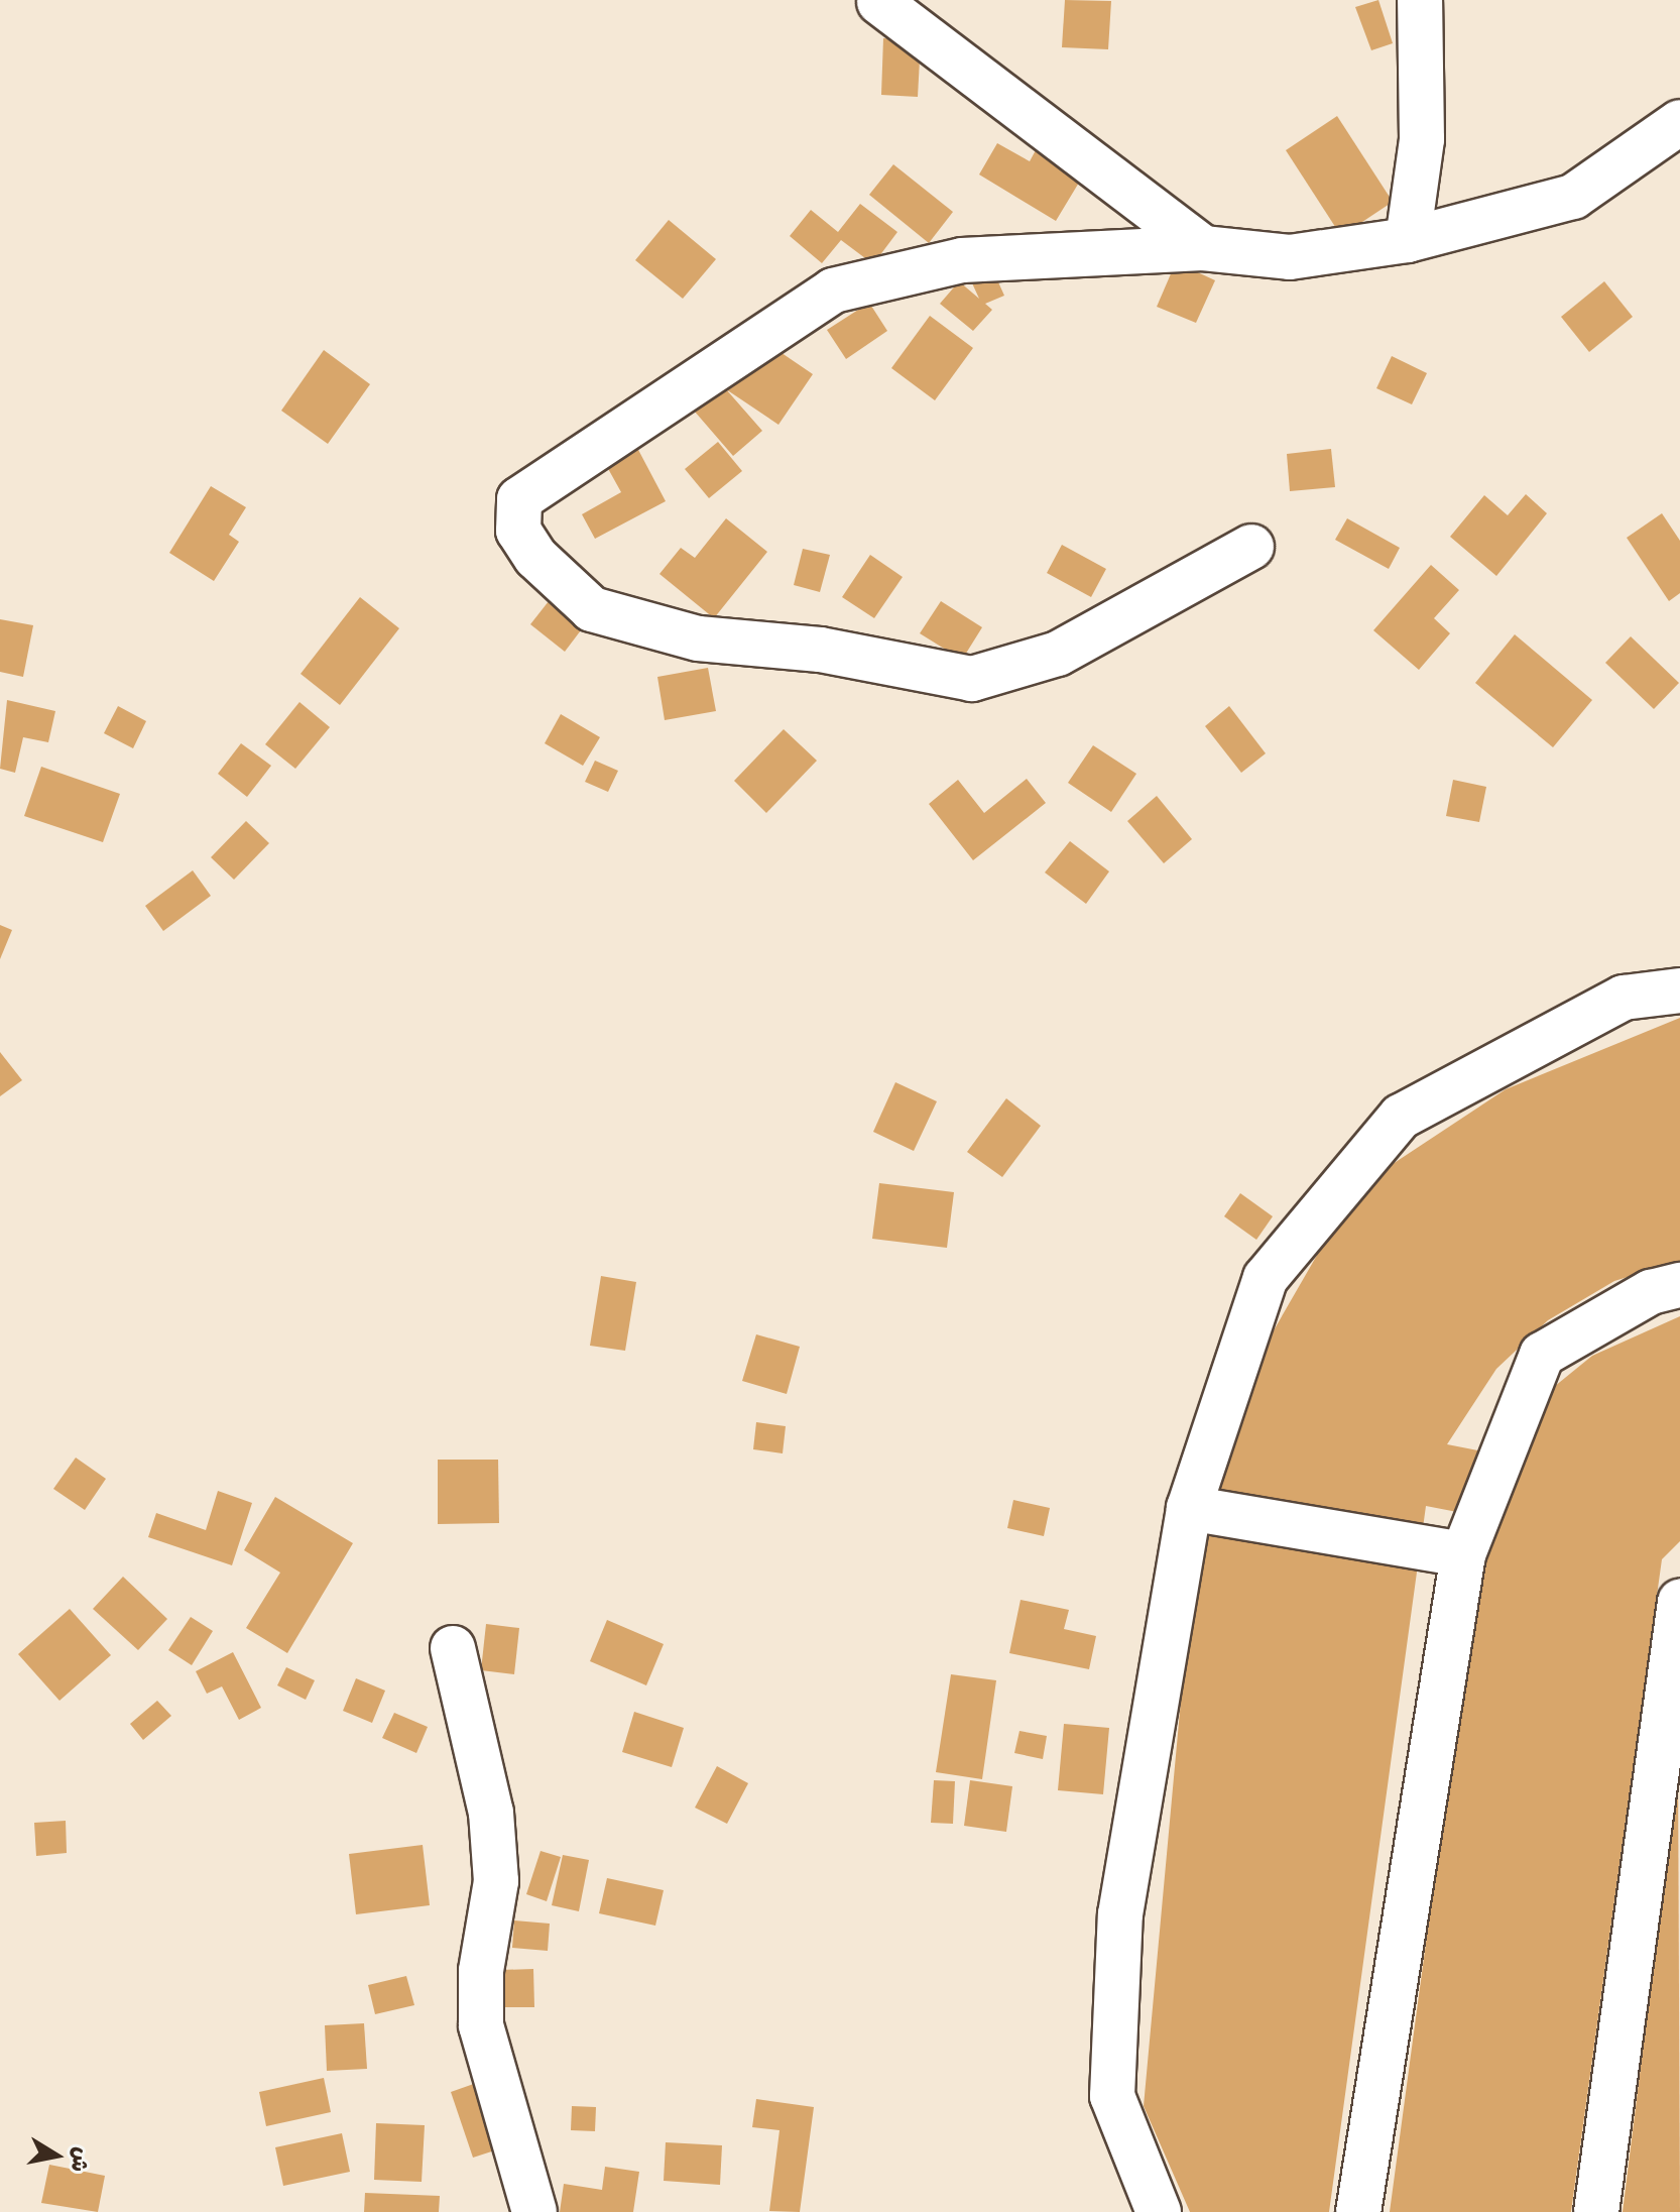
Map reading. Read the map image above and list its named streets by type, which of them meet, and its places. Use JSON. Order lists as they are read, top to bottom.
{
  "north": "right"
}
